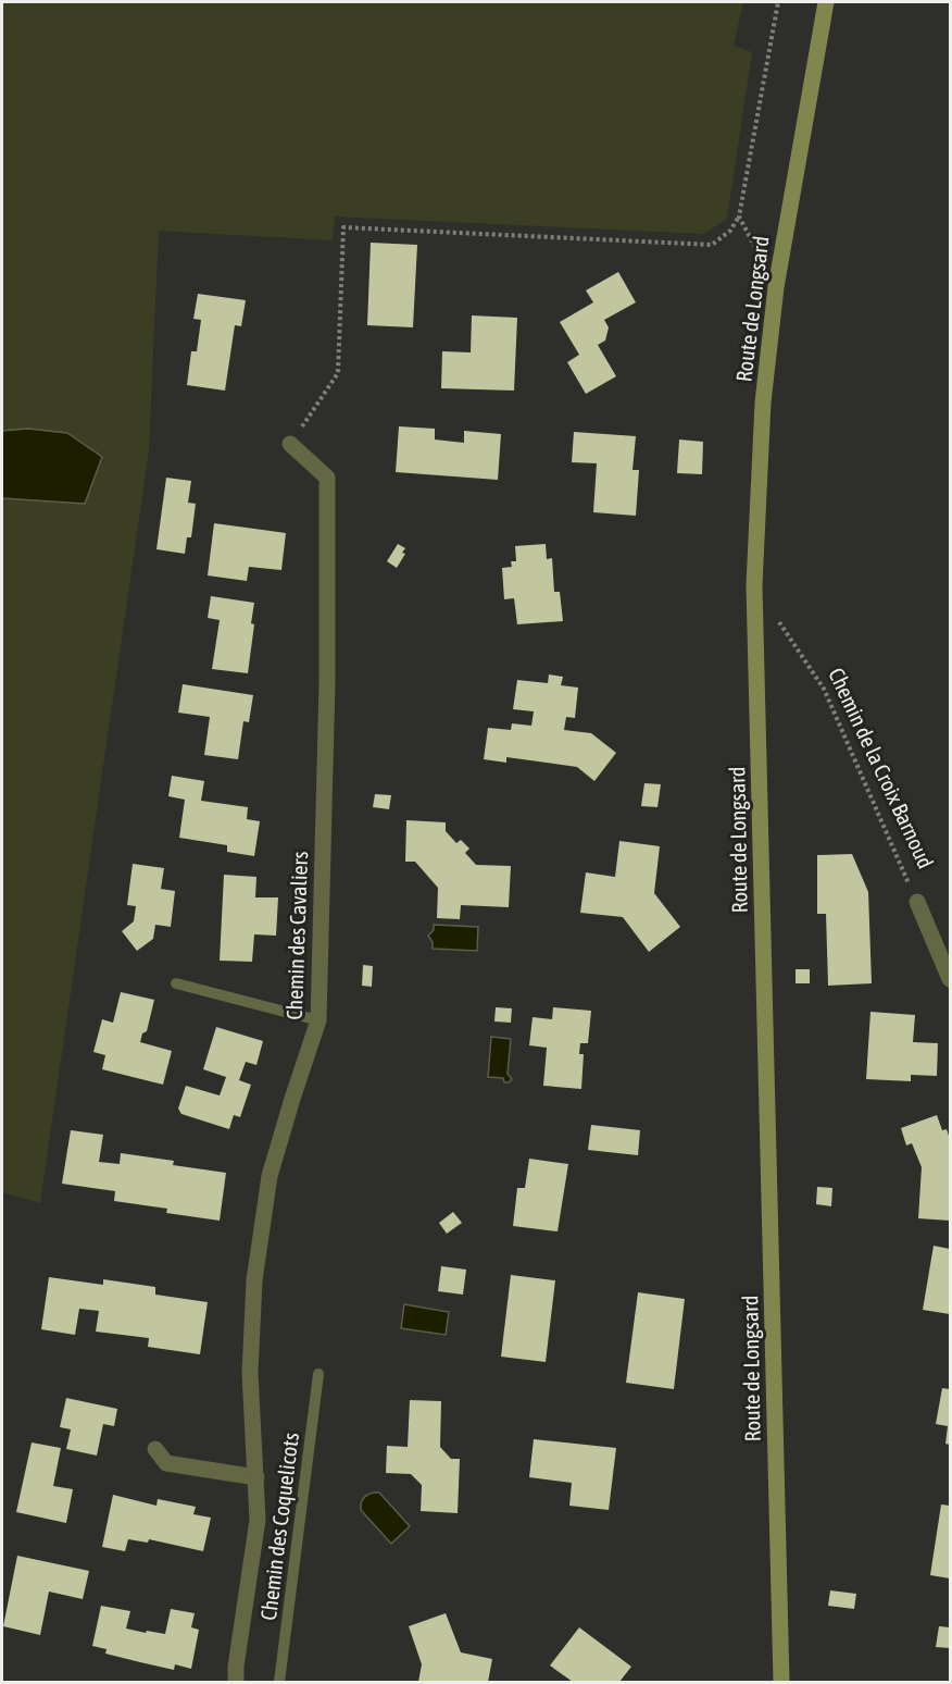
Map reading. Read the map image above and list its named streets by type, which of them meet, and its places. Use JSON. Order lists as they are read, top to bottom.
{
  "streets": {
    "main road": ["Route de Longsard"],
    "street": ["Chemin de la Croix Barnoud", "Chemin des Cavaliers"],
    "lane": ["Chemin des Coquelicots"]
  },
  "crossings": [
    ["Route de Longsard", "Chemin de la Croix Barnoud"]
  ]
}
